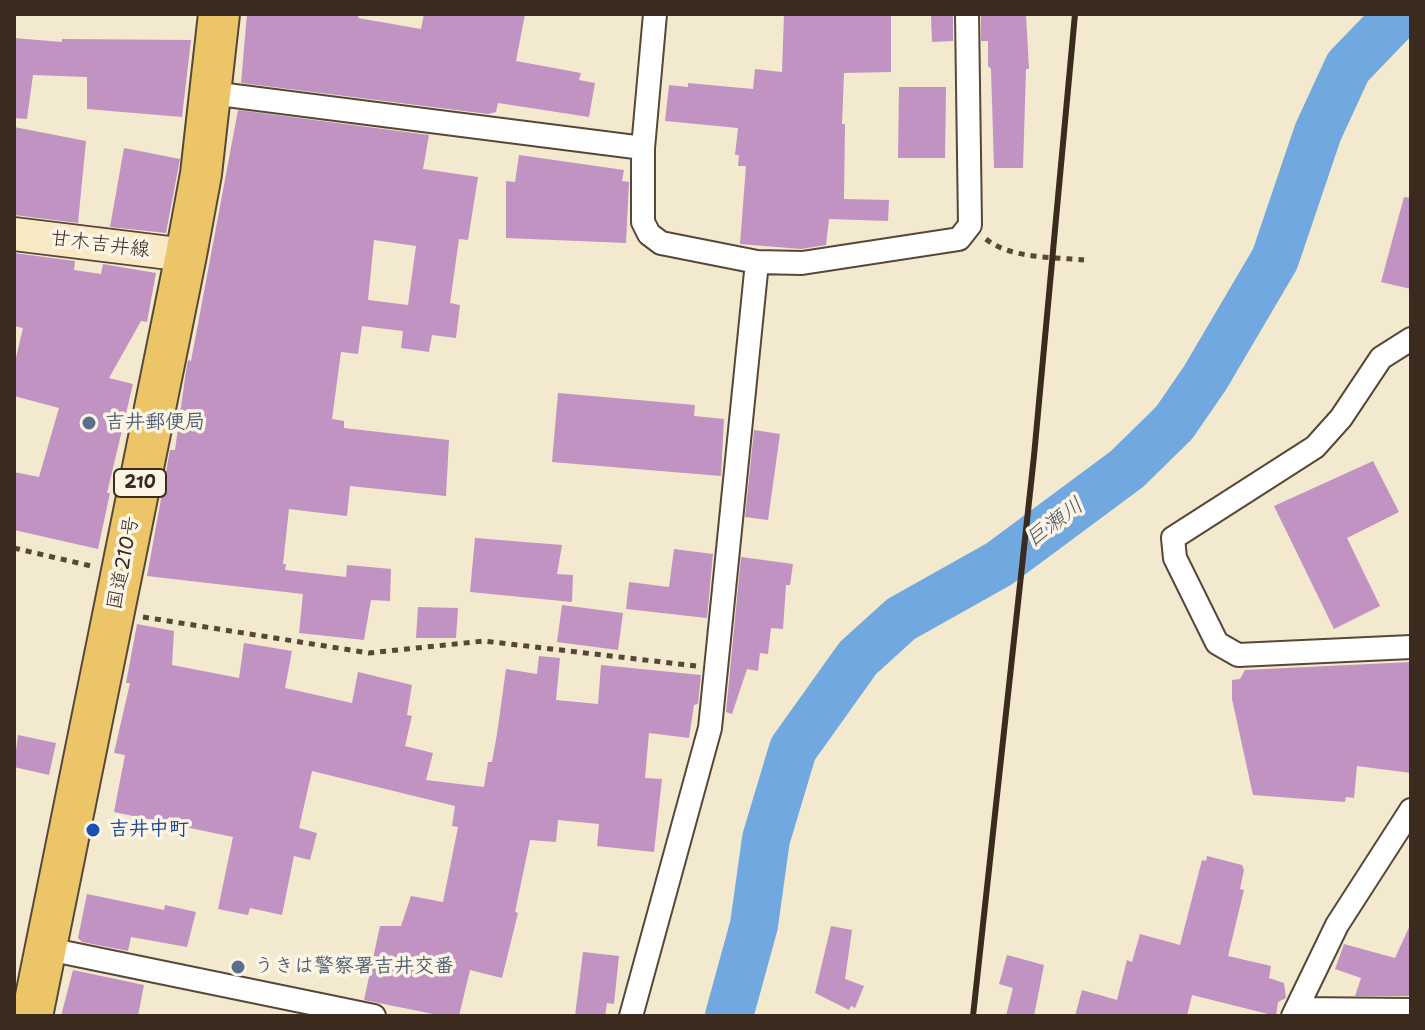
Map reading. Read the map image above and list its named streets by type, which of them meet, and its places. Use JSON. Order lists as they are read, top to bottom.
{
  "streets": {
    "highway": ["210", "国道210号"],
    "main road": ["甘木吉井線"]
  },
  "crossings": [
    ["甘木吉井線", "国道210号"]
  ],
  "water": ["巨瀬川"],
  "places": ["吉井郵便局", "吉井中町", "うきは警察署吉井交番"]
}
